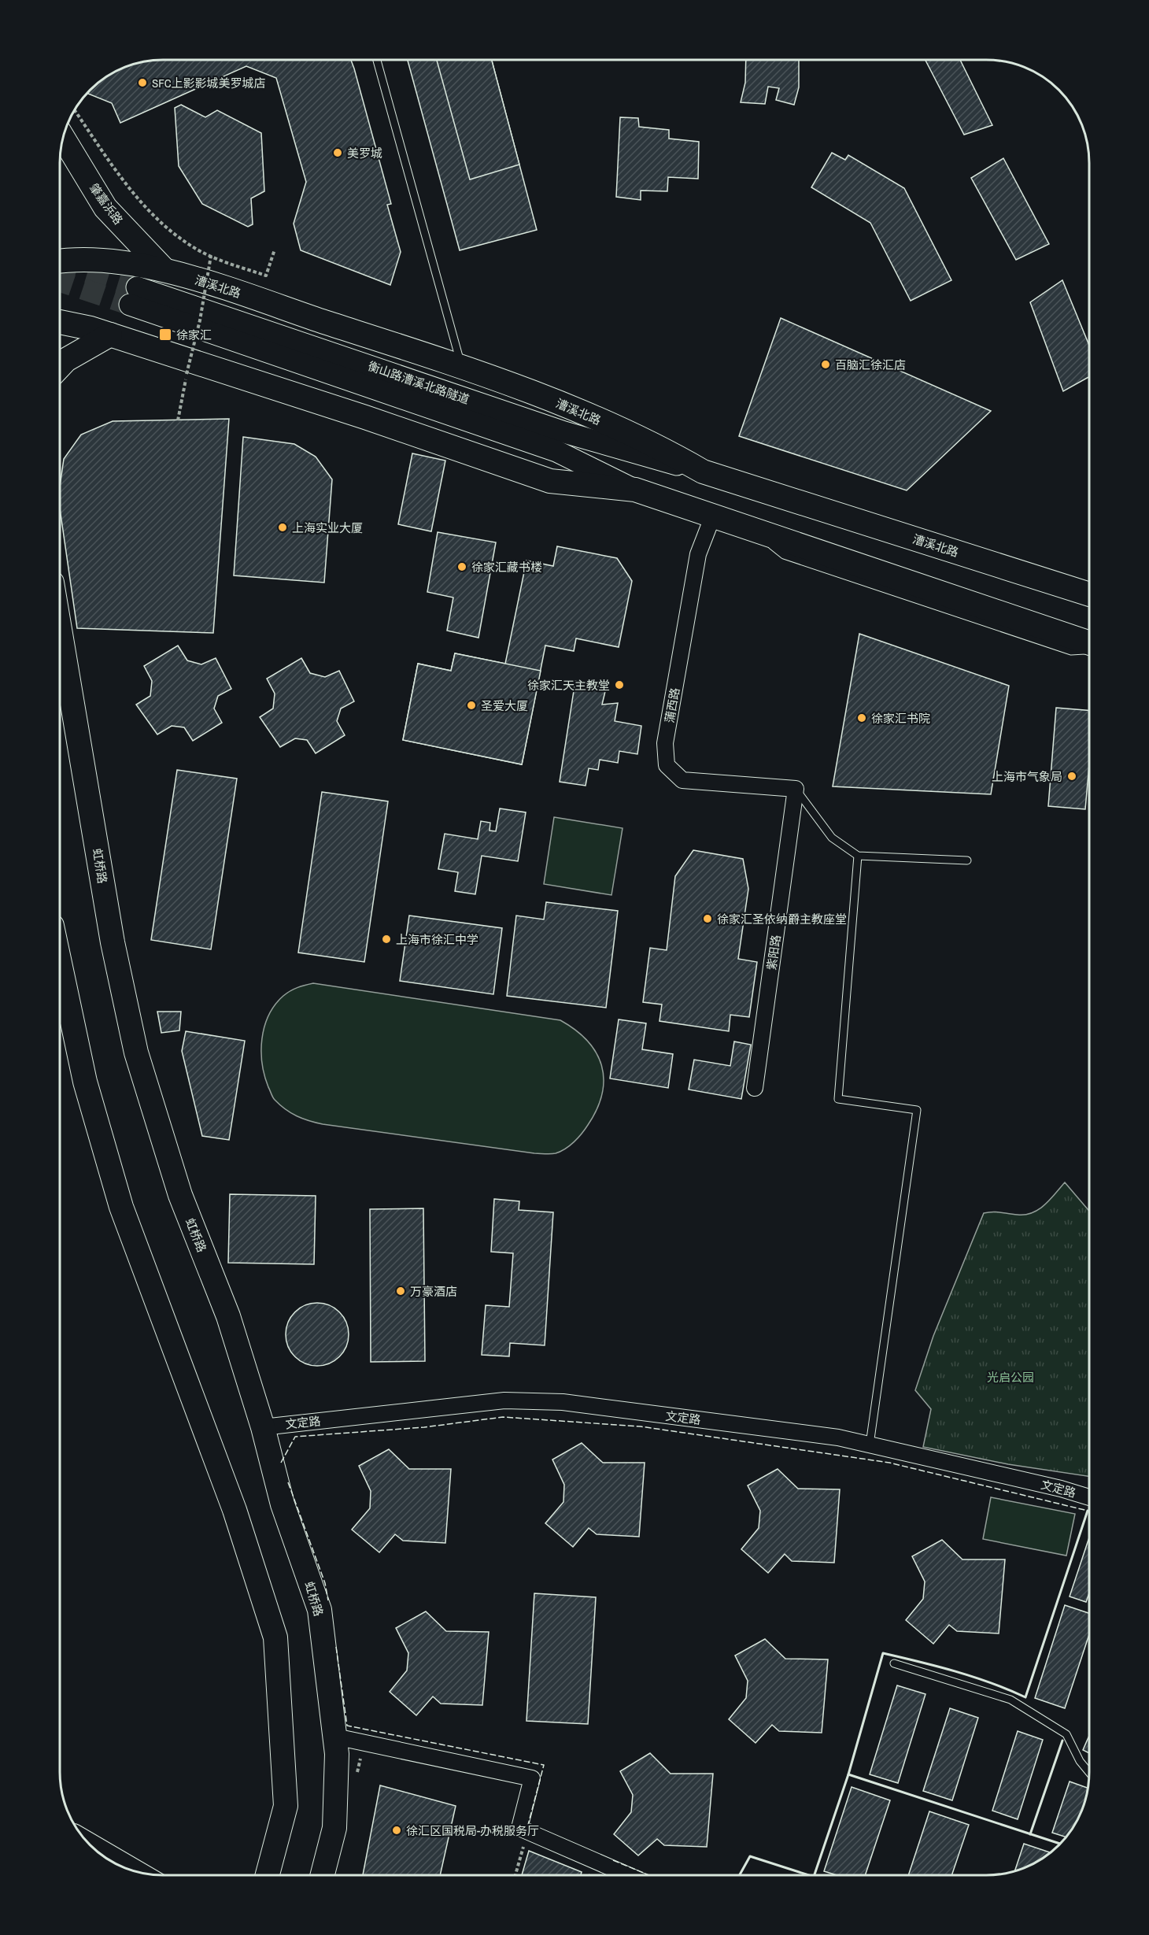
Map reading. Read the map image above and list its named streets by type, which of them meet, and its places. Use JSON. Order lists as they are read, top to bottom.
{
  "streets": {
    "main road": [
      "肇嘉浜路",
      "漕溪北路",
      "衡山路漕溪北路隧道",
      "虹桥路"
    ],
    "street": ["蒲西路", "紫阳路", "文定路"]
  },
  "crossings": [
    ["肇嘉浜路", "漕溪北路"],
    ["漕溪北路", "衡山路漕溪北路隧道"],
    ["蒲西路", "紫阳路"],
    ["虹桥路", "文定路"]
  ],
  "parks": ["光启公园"],
  "places": {
    "other": [
      "SFC上影影城美罗城店",
      "美罗城",
      "百脑汇徐汇店",
      "上海实业大厦",
      "徐家汇藏书楼",
      "徐家汇天主教堂",
      "圣爱大厦",
      "徐家汇书院",
      "上海市气象局",
      "徐家汇圣依纳爵主教座堂",
      "上海市徐汇中学",
      "万豪酒店",
      "徐汇区国税局-办税服务厅"
    ],
    "transit": ["徐家汇"]
  }
}
